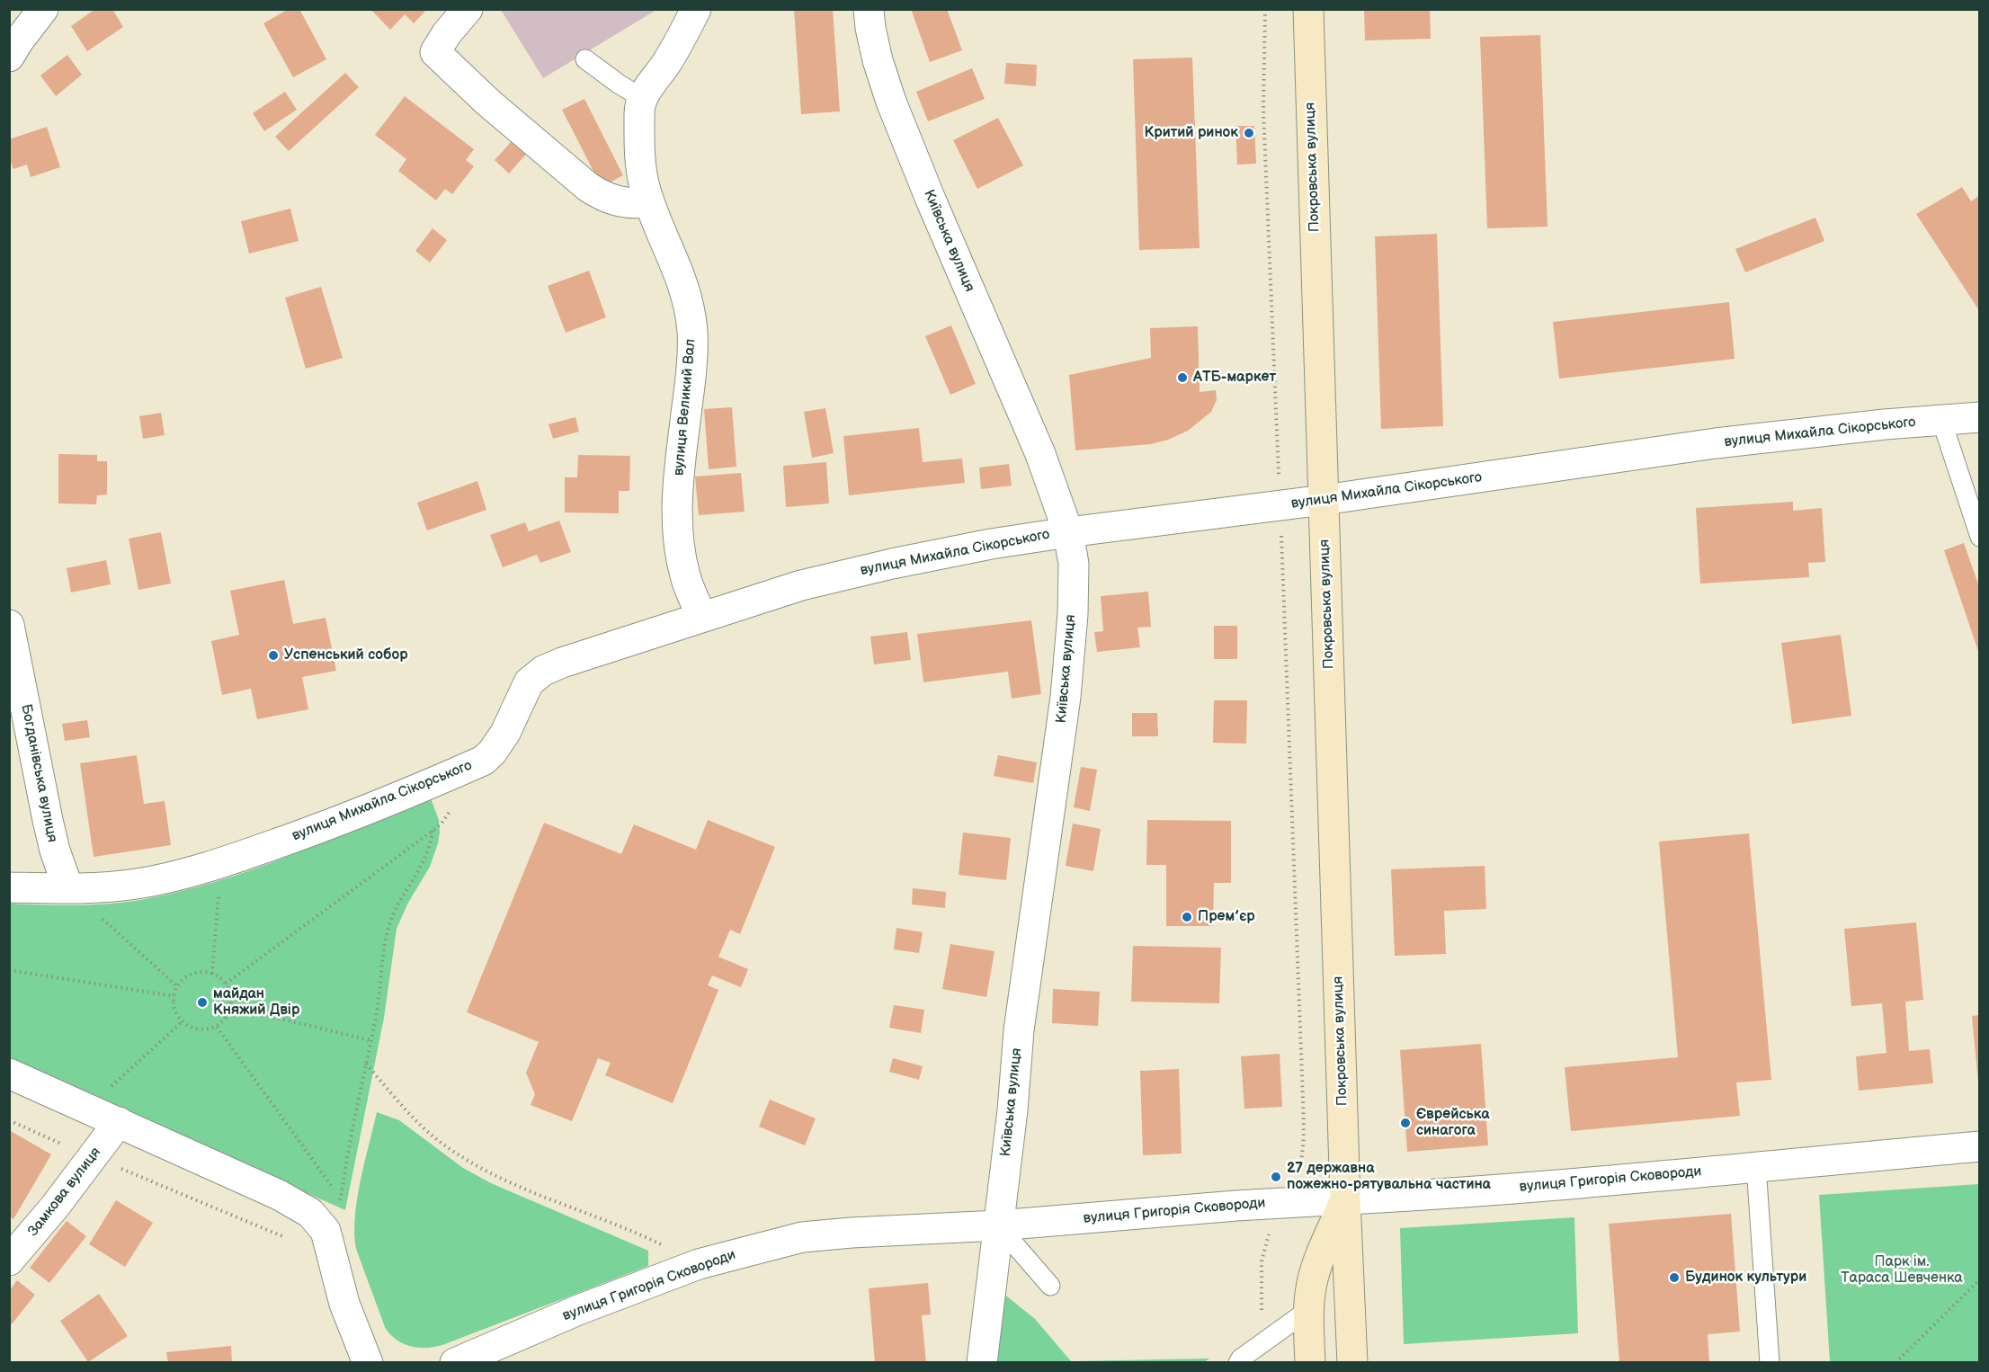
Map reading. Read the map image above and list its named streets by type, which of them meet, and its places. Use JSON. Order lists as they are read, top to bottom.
{
  "streets": {
    "main road": ["Покровська вулиця"],
    "street": [
      "Київська вулиця",
      "вулиця Великий Вал",
      "вулиця Михайла Сікорського",
      "Богданівська вулиця",
      "вулиця Григорія Сковороди",
      "Замкова вулиця"
    ]
  },
  "crossings": [
    ["Покровська вулиця", "вулиця Михайла Сікорського"],
    ["Покровська вулиця", "вулиця Григорія Сковороди"],
    ["Київська вулиця", "вулиця Михайла Сікорського"],
    ["Київська вулиця", "вулиця Григорія Сковороди"],
    ["вулиця Великий Вал", "вулиця Михайла Сікорського"],
    ["вулиця Михайла Сікорського", "Богданівська вулиця"]
  ],
  "parks": ["Парк ім. Тараса Шевченка"],
  "places": [
    "Критий ринок",
    "АТБ-маркет",
    "Успенський собор",
    "Прем’єр",
    "майдан Княжий Двір",
    "Єврейська синагога",
    "27 державна пожежно-рятувальна частина",
    "Будинок культури"
  ]
}
